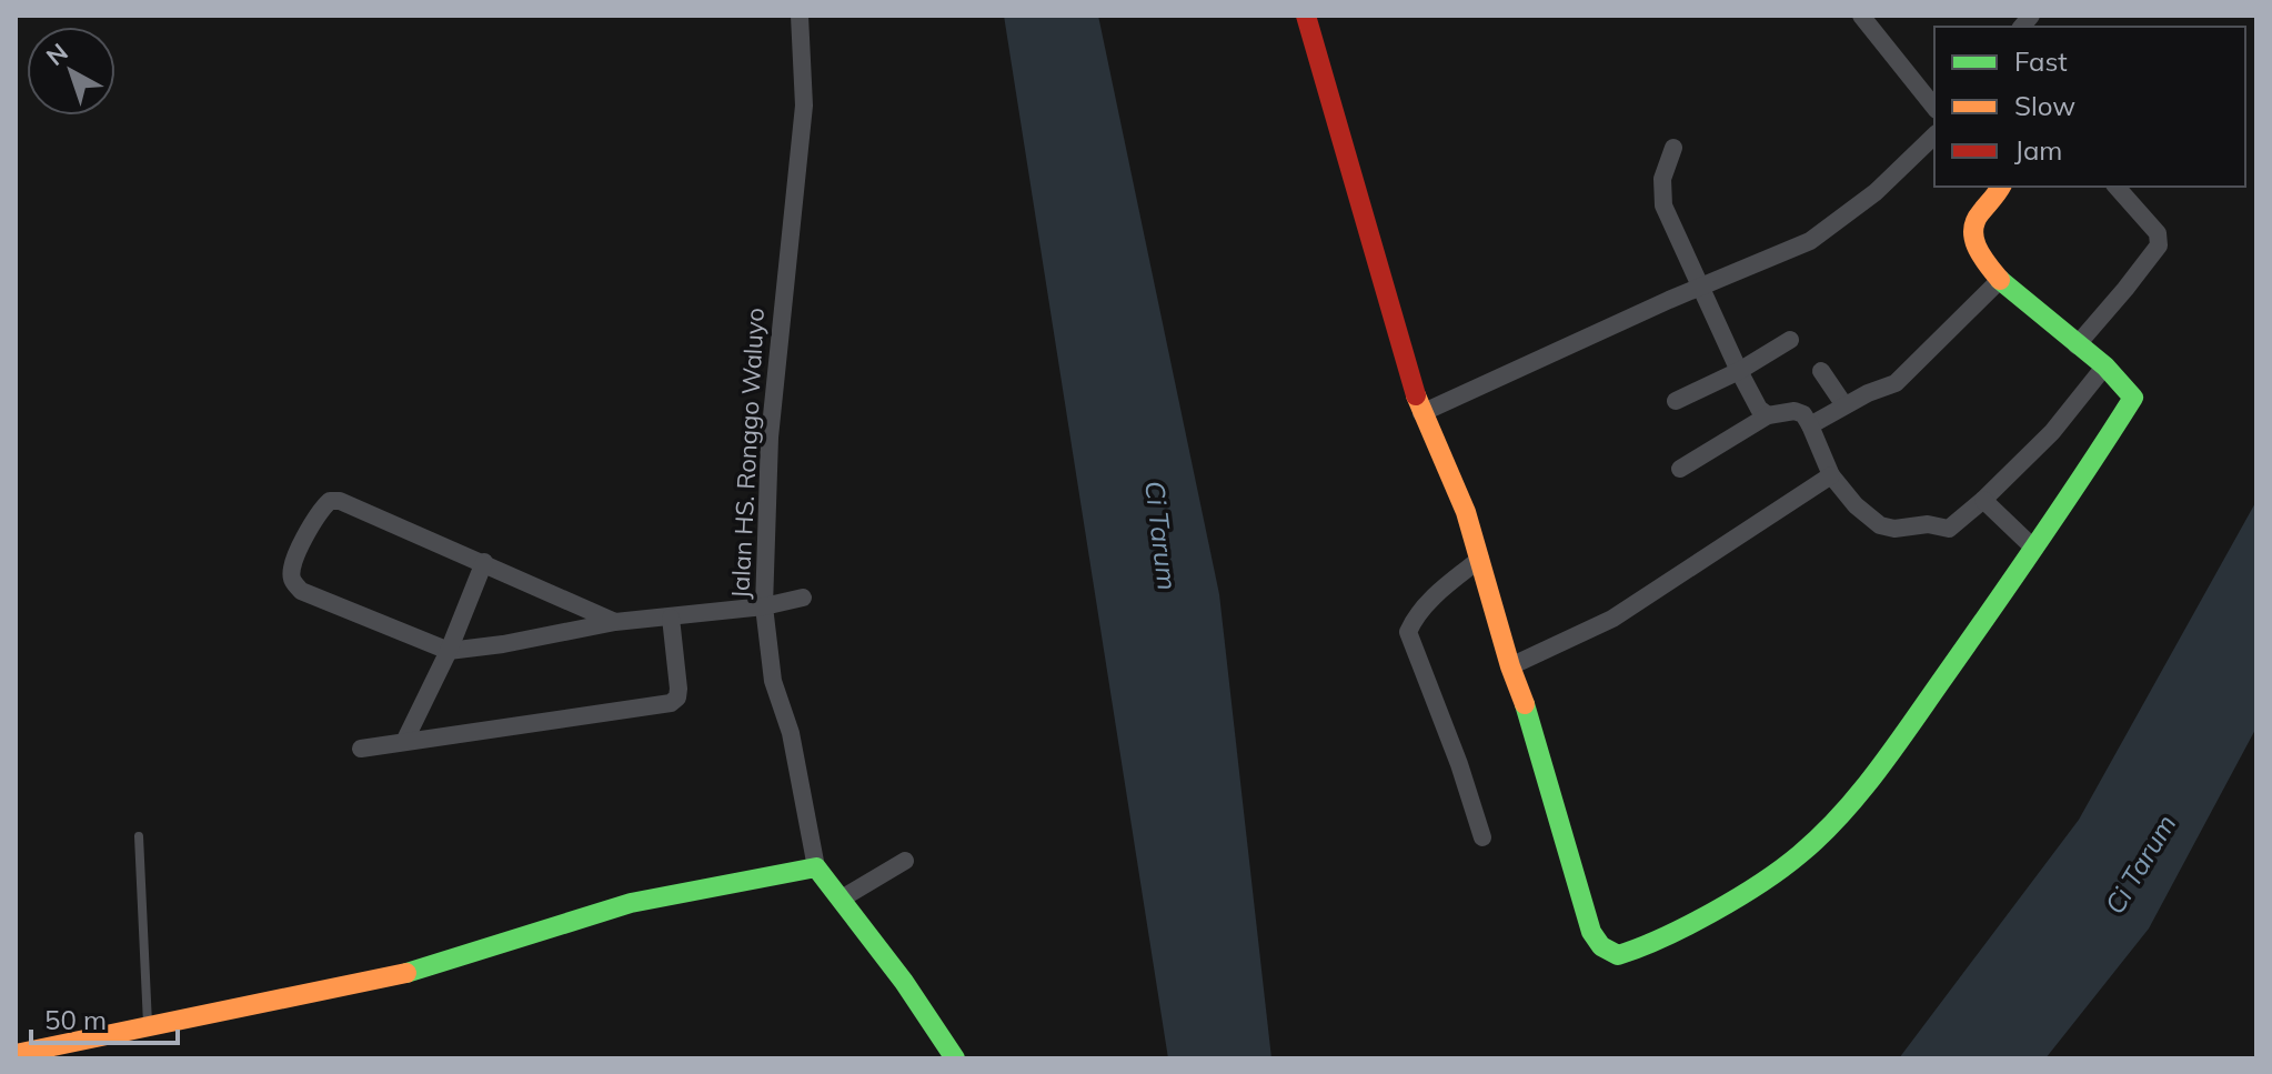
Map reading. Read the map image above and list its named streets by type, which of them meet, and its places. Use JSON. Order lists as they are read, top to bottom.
{
  "streets": {
    "street": ["Jalan HS. Ronggo Waluyo"]
  },
  "water": ["Ci Tarum"],
  "legend": ["Fast", "Slow", "Jam"],
  "scale_bar": "50 m",
  "north": "top left"
}
